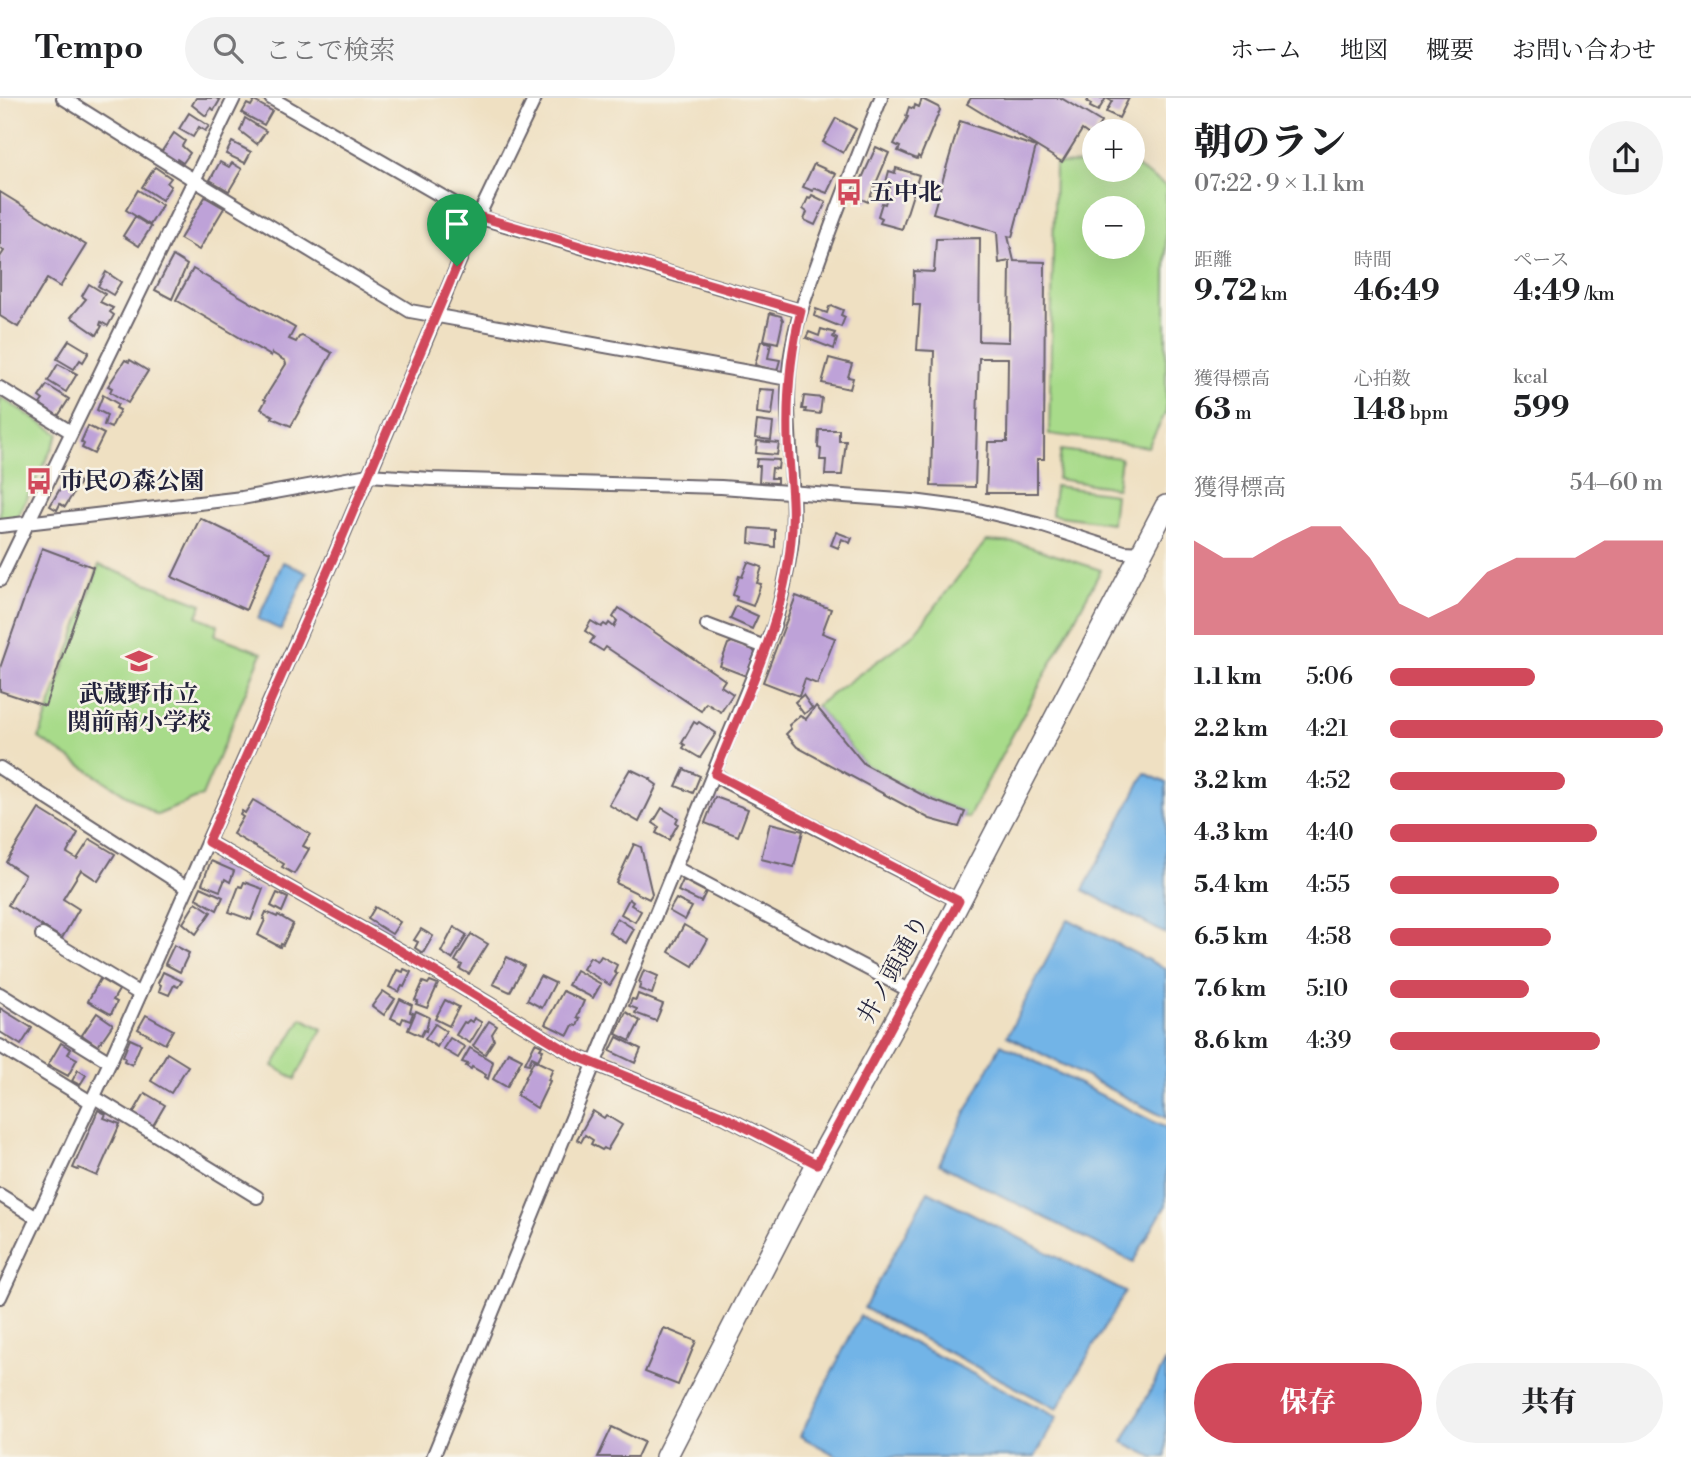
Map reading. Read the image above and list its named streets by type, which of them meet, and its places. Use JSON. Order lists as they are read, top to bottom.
{
  "streets": {
    "main road": ["井ノ頭通り"]
  },
  "places": {
    "bus stop": ["五中北", "市民の森公園"],
    "school or university": ["武蔵野市立 関前南小学校"]
  },
  "page": {
    "header": "Tempo",
    "search": "ここで検索",
    "nav": [
      "ホーム",
      "地図",
      "概要",
      "お問い合わせ"
    ],
    "heading": ["朝のラン", "07:22 · 9 × 1.1 km"],
    "map_buttons": ["+", "−"],
    "stats": [
      ["距離", "9.72 km"],
      ["時間", "46:49"],
      ["ペース", "4:49 /km"],
      ["獲得標高", "63 m"],
      ["心拍数", "148 bpm"],
      ["kcal", "599"]
    ],
    "chart": ["獲得標高", "54–60 m"],
    "list": [
      {
        "name": "1.1 km",
        "note": "5:06"
      },
      {
        "name": "2.2 km",
        "note": "4:21"
      },
      {
        "name": "3.2 km",
        "note": "4:52"
      },
      {
        "name": "4.3 km",
        "note": "4:40"
      },
      {
        "name": "5.4 km",
        "note": "4:55"
      },
      {
        "name": "6.5 km",
        "note": "4:58"
      },
      {
        "name": "7.6 km",
        "note": "5:10"
      },
      {
        "name": "8.6 km",
        "note": "4:39"
      }
    ],
    "buttons": ["保存", "共有"]
  }
}
